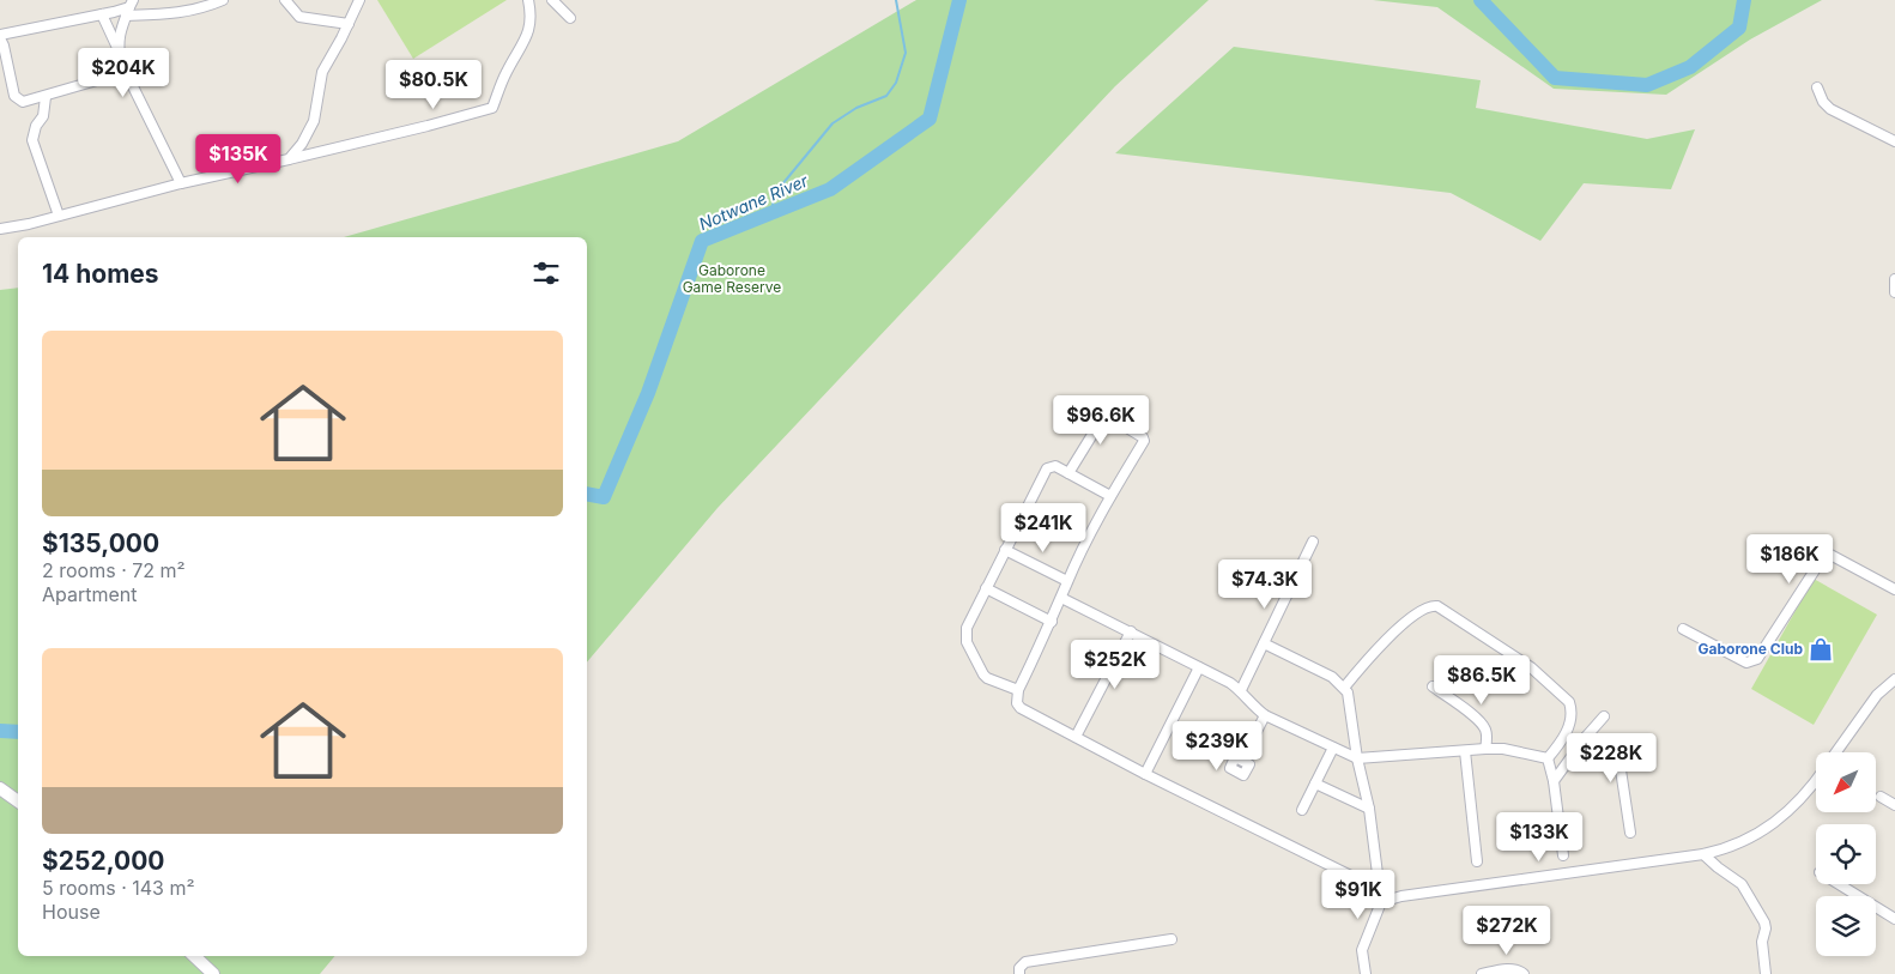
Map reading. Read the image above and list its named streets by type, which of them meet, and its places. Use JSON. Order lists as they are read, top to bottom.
{
  "water": ["Notwane River"],
  "parks": ["Gaborone Game Reserve"],
  "places": {
    "shop": ["Gaborone Club"]
  },
  "north": "bottom left",
  "page": {
    "price": [
      "$204K",
      "$80.5K",
      "$135K",
      "$96.6K",
      "$241K",
      "$186K",
      "$74.3K",
      "$252K",
      "$86.5K",
      "$239K",
      "$228K",
      "$133K",
      "$91K",
      "$272K"
    ],
    "heading": "14 homes",
    "list": [
      {
        "name": "$135,000",
        "note": "2 rooms · 72 m² · Apartment"
      },
      {
        "name": "$252,000",
        "note": "5 rooms · 143 m² · House"
      }
    ]
  }
}
